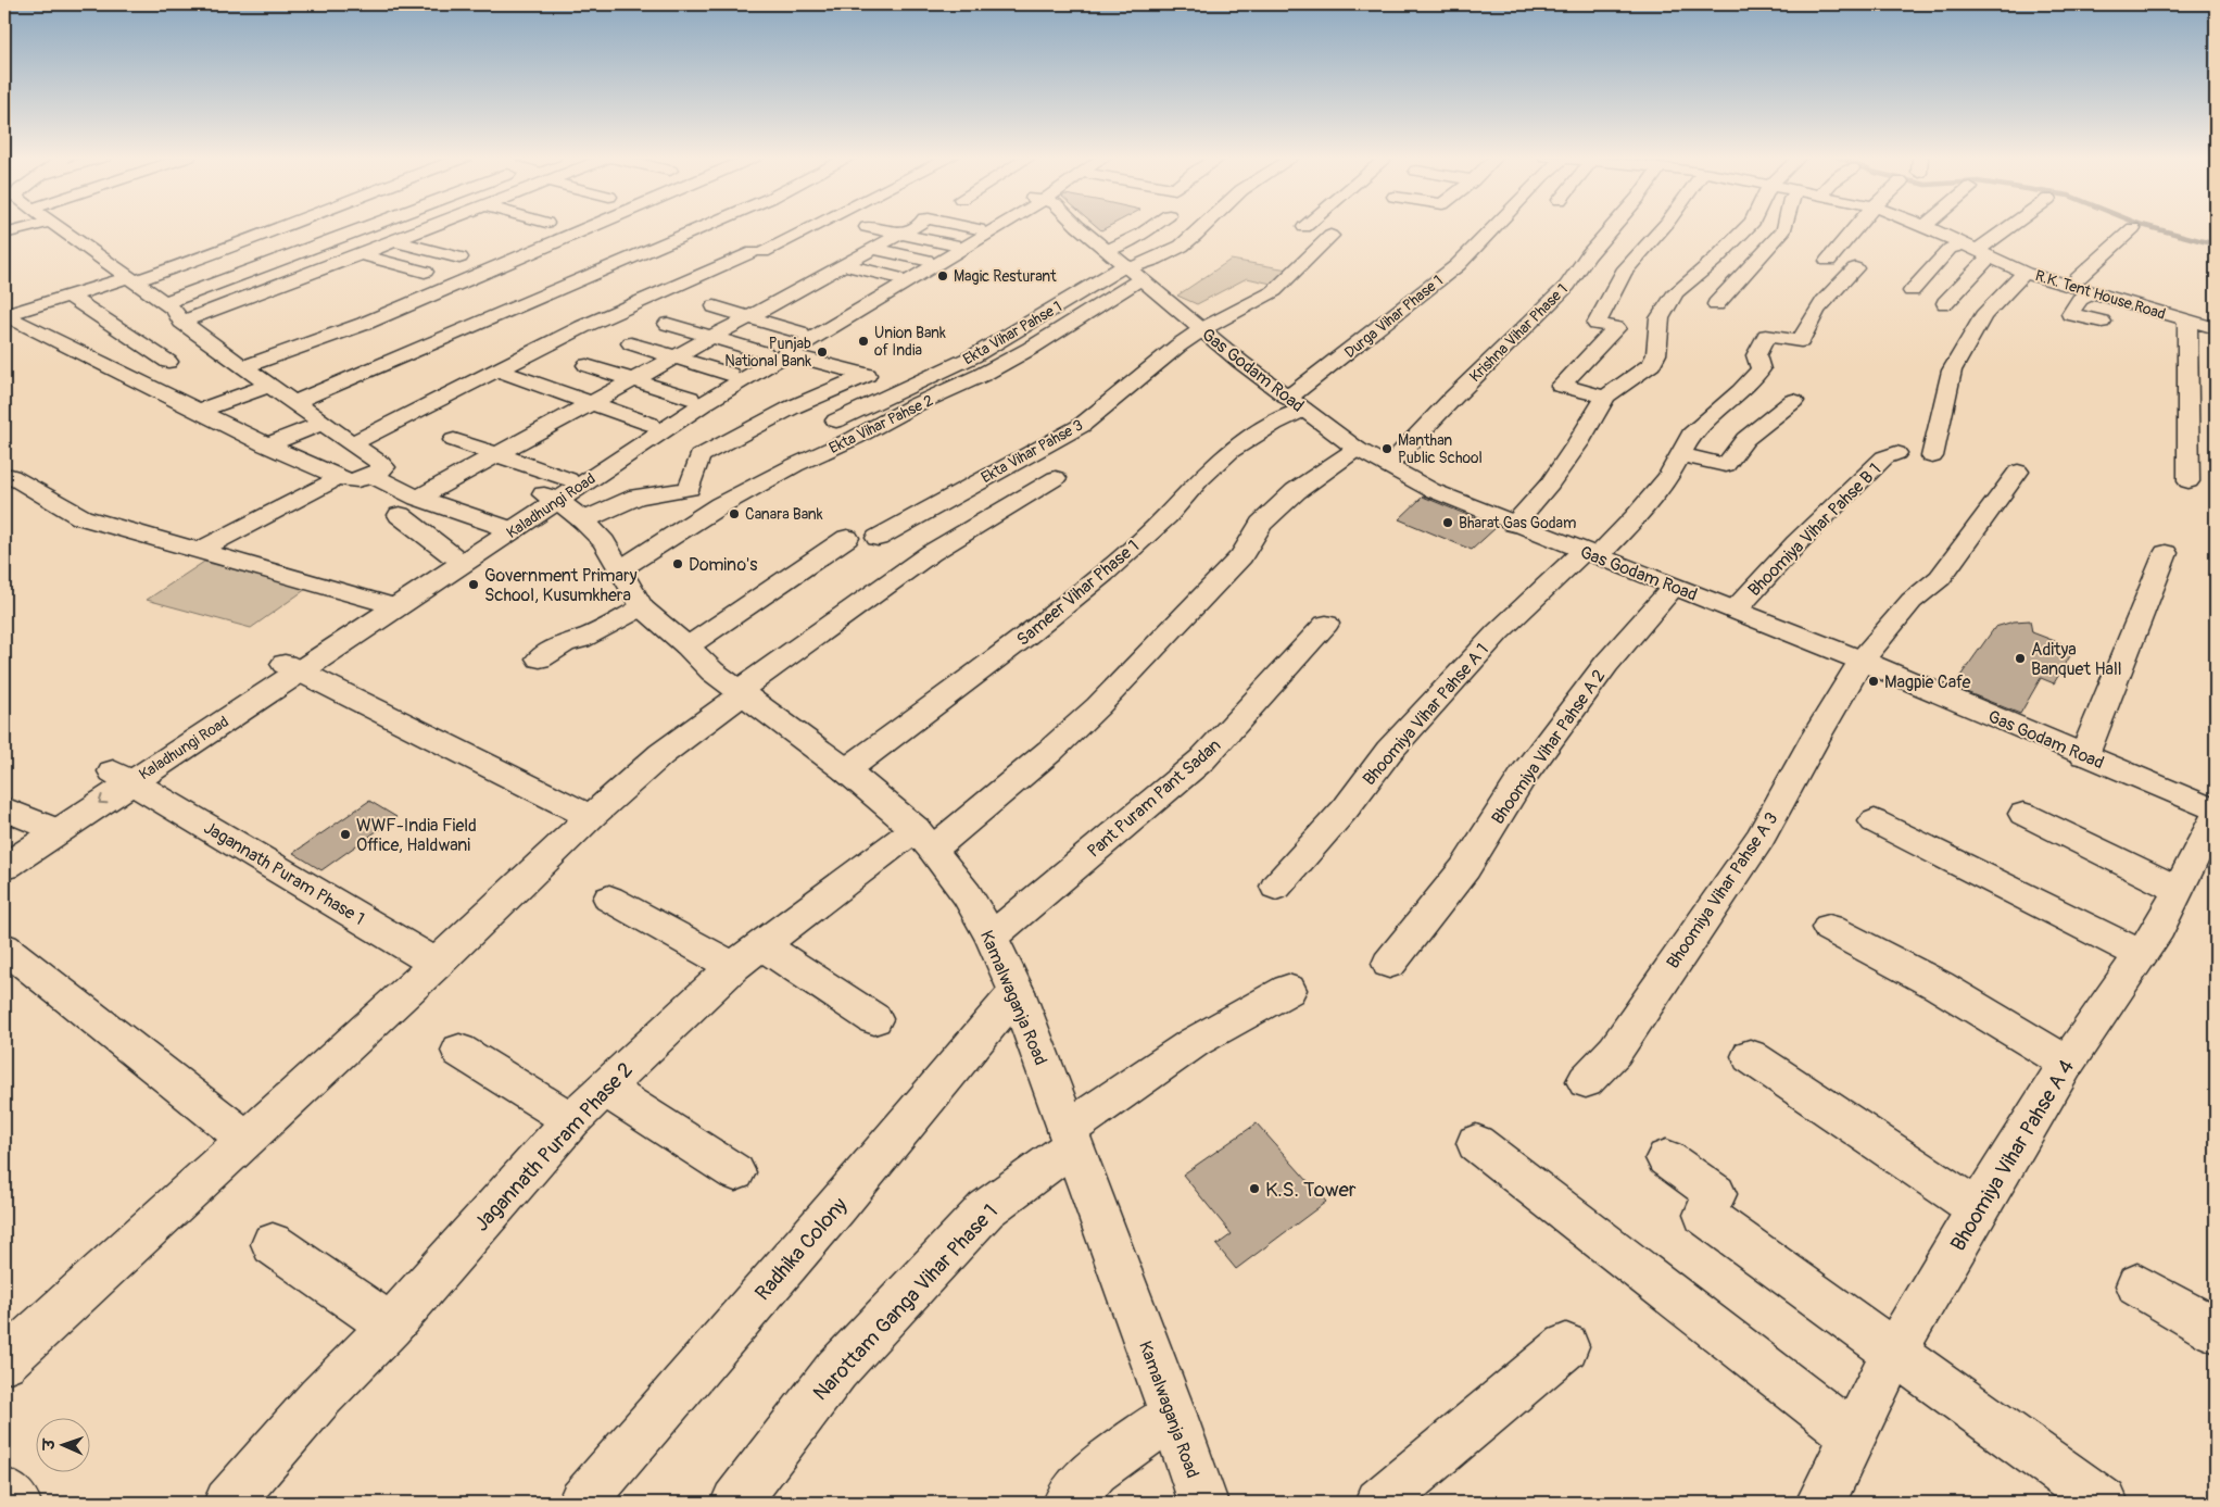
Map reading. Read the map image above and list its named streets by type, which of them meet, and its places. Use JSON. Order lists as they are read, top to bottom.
{
  "streets": {
    "street": [
      "R.K. Tent House Road",
      "Durga Vihar Phase 1",
      "Ekta Vihar Pahse 1",
      "Krishna Vihar Phase 1",
      "Gas Godam Road",
      "Ekta Vihar Pahse 2",
      "Ekta Vihar Pahse 3",
      "Kaladhungi Road",
      "Bhoomiya Vihar Pahse B 1",
      "Sameer Vihar Phase 1",
      "Bhoomiya Vihar Pahse A 1",
      "Bhoomiya Vihar Pahse A 2",
      "Pant Puram Pant Sadan",
      "Jagannath Puram Phase 1",
      "Bhoomiya Vihar Pahse A 3",
      "Kamalwaganja Road",
      "Jagannath Puram Phase 2",
      "Bhoomiya Vihar Pahse A 4",
      "Radhika Colony",
      "Narottam Ganga Vihar Phase 1"
    ]
  },
  "crossings": [
    ["Durga Vihar Phase 1", "Gas Godam Road"],
    ["Durga Vihar Phase 1", "Sameer Vihar Phase 1"],
    ["Ekta Vihar Pahse 1", "Gas Godam Road"],
    ["Ekta Vihar Pahse 1", "Ekta Vihar Pahse 2"],
    ["Krishna Vihar Phase 1", "Gas Godam Road"],
    ["Gas Godam Road", "Ekta Vihar Pahse 2"],
    ["Gas Godam Road", "Ekta Vihar Pahse 3"],
    ["Gas Godam Road", "Bhoomiya Vihar Pahse B 1"],
    ["Gas Godam Road", "Sameer Vihar Phase 1"],
    ["Gas Godam Road", "Bhoomiya Vihar Pahse A 1"],
    ["Gas Godam Road", "Bhoomiya Vihar Pahse A 2"],
    ["Gas Godam Road", "Bhoomiya Vihar Pahse A 3"],
    ["Gas Godam Road", "Jagannath Puram Phase 2"],
    ["Ekta Vihar Pahse 2", "Kamalwaganja Road"],
    ["Kaladhungi Road", "Jagannath Puram Phase 1"],
    ["Kaladhungi Road", "Kamalwaganja Road"],
    ["Sameer Vihar Phase 1", "Kamalwaganja Road"],
    ["Pant Puram Pant Sadan", "Kamalwaganja Road"],
    ["Kamalwaganja Road", "Jagannath Puram Phase 2"],
    ["Kamalwaganja Road", "Radhika Colony"],
    ["Kamalwaganja Road", "Narottam Ganga Vihar Phase 1"]
  ],
  "places": [
    "Magic Resturant",
    "Union Bank of India",
    "Punjab National Bank",
    "Manthan Public School",
    "Canara Bank",
    "Bharat Gas Godam",
    "Domino's",
    "Government Primary School, Kusumkhera",
    "Aditya Banquet Hall",
    "Magpie Cafe",
    "WWF-India Field Office, Haldwani",
    "K.S. Tower"
  ],
  "north": "left"
}
